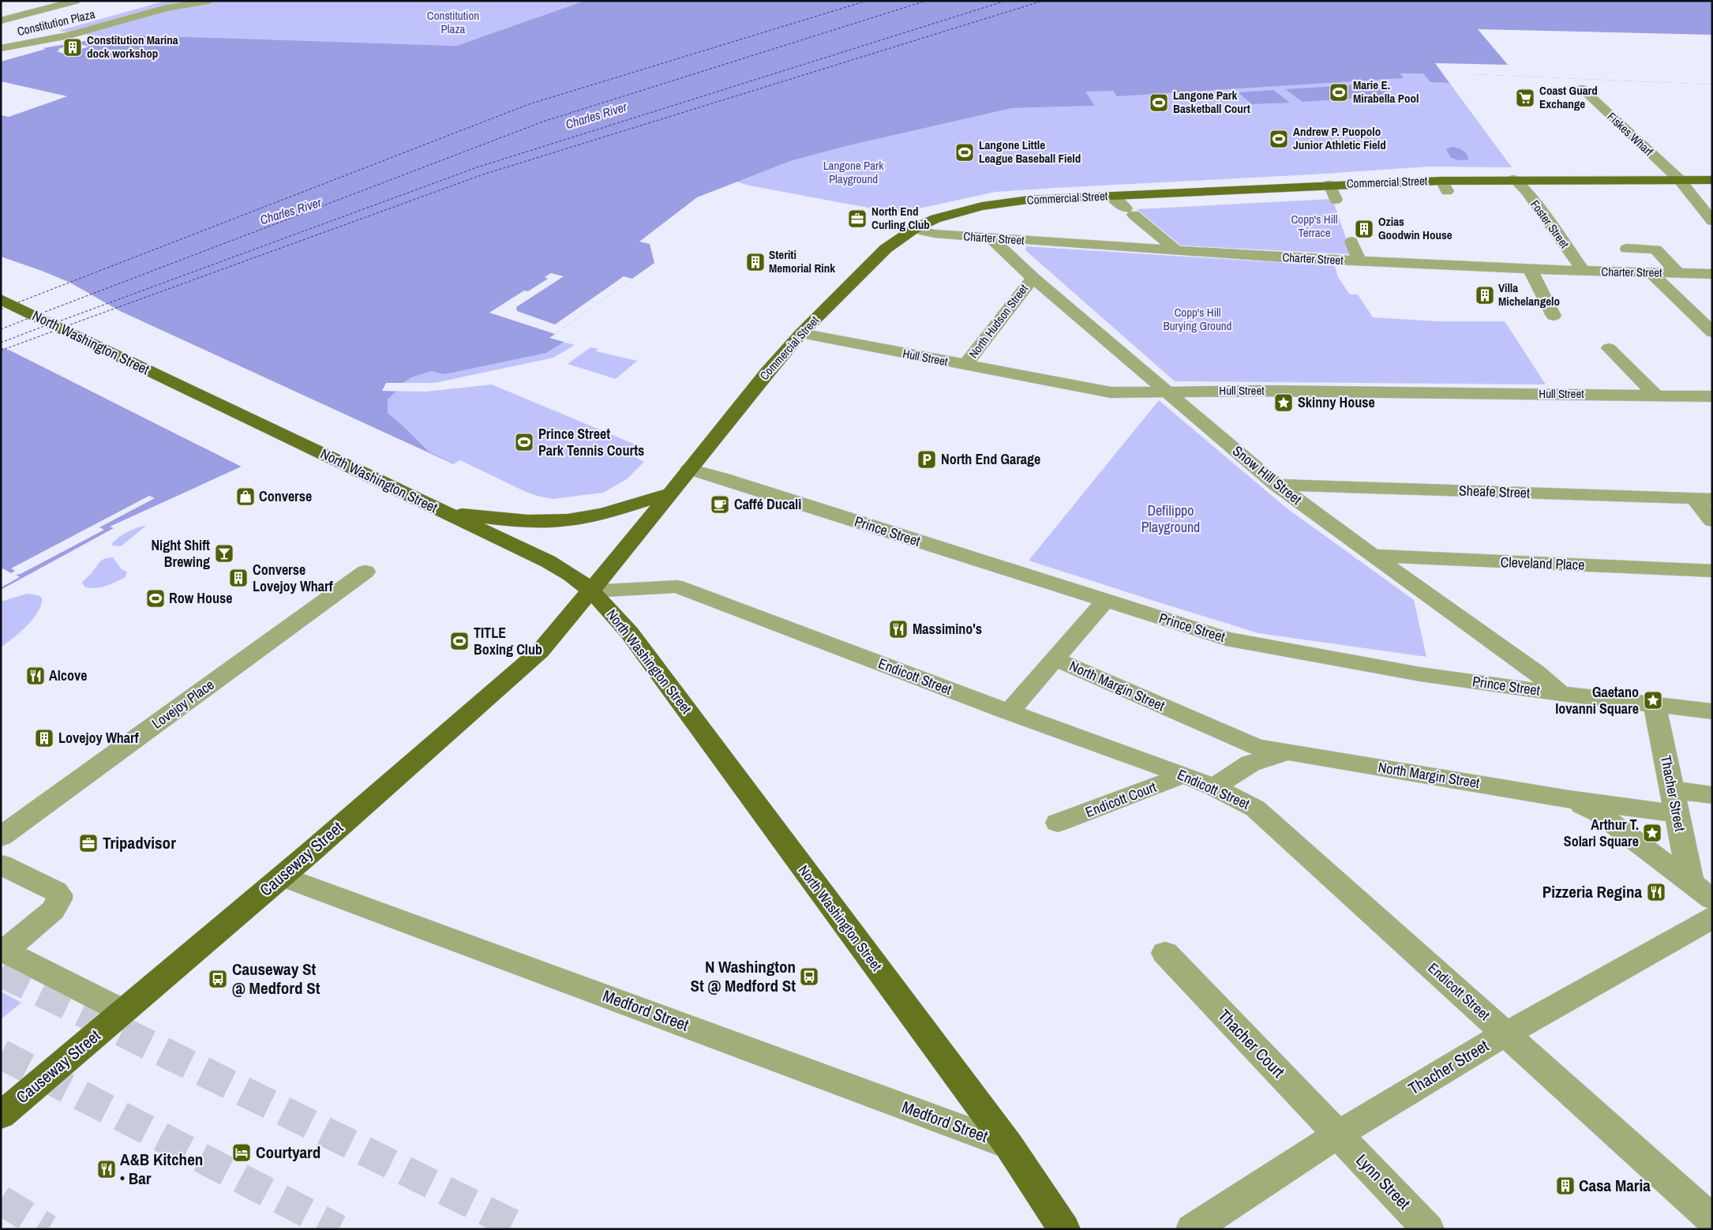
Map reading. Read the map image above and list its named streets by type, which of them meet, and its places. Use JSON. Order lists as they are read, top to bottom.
{
  "streets": {
    "main road": ["Commercial Street", "North Washington Street", "Causeway Street"],
    "street": [
      "Constitution Plaza",
      "Fiskes Wharf",
      "Foster Street",
      "Charter Street",
      "North Hudson Street",
      "Hull Street",
      "Snow Hill Street",
      "Sheafe Street",
      "Prince Street",
      "Cleveland Place",
      "Endicott Street",
      "North Margin Street",
      "Lovejoy Place",
      "Thacher Street",
      "Endicott Court",
      "Medford Street",
      "Thacher Court",
      "Lynn Street"
    ]
  },
  "crossings": [
    ["Fiskes Wharf", "Commercial Street"],
    ["Commercial Street", "Foster Street"],
    ["Commercial Street", "Charter Street"],
    ["Commercial Street", "North Washington Street"],
    ["Commercial Street", "Hull Street"],
    ["Commercial Street", "Prince Street"],
    ["Commercial Street", "Endicott Street"],
    ["Commercial Street", "Causeway Street"],
    ["Foster Street", "Charter Street"],
    ["Charter Street", "Snow Hill Street"],
    ["North Hudson Street", "Hull Street"],
    ["North Hudson Street", "Snow Hill Street"],
    ["North Washington Street", "Endicott Street"],
    ["North Washington Street", "Causeway Street"],
    ["North Washington Street", "Medford Street"],
    ["Hull Street", "Snow Hill Street"],
    ["Snow Hill Street", "Sheafe Street"],
    ["Snow Hill Street", "Prince Street"],
    ["Snow Hill Street", "Cleveland Place"],
    ["Prince Street", "Thacher Street"],
    ["Endicott Street", "North Margin Street"],
    ["Endicott Street", "Thacher Street"],
    ["Endicott Street", "Endicott Court"],
    ["Endicott Street", "Causeway Street"],
    ["North Margin Street", "Thacher Street"],
    ["Thacher Street", "Thacher Court"],
    ["Thacher Street", "Lynn Street"],
    ["Causeway Street", "Medford Street"],
    ["Thacher Court", "Lynn Street"]
  ],
  "water": ["Charles River"],
  "parks": [
    "Constitution Plaza",
    "Langone Park Playground",
    "Copp's Hill Terrace",
    "Copp's Hill Burying Ground",
    "Defilippo Playground"
  ],
  "places": {
    "building": [
      "Constitution Marina dock workshop",
      "Ozias Goodwin House",
      "Steriti Memorial Rink",
      "Villa Michelangelo",
      "Converse Lovejoy Wharf",
      "Lovejoy Wharf",
      "Casa Maria"
    ],
    "sports": [
      "Marie E. Mirabella Pool",
      "Langone Park Basketball Court",
      "Andrew P. Puopolo Junior Athletic Field",
      "Langone Little League Baseball Field",
      "Prince Street Park Tennis Courts",
      "Row House",
      "TITLE Boxing Club"
    ],
    "supermarket": ["Coast Guard Exchange"],
    "office": ["North End Curling Club", "Tripadvisor"],
    "place": ["Skinny House", "Gaetano Iovanni Square", "Arthur T. Solari Square"],
    "parking": ["North End Garage"],
    "shop": ["Converse"],
    "cafe": ["Caffé Ducali"],
    "bar": ["Night Shift Brewing"],
    "restaurant": [
      "Massimino's",
      "Alcove",
      "Pizzeria Regina",
      "A&B Kitchen • Bar"
    ],
    "bus stop": ["N Washington St @ Medford St", "Causeway St @ Medford St"],
    "hotel": ["Courtyard"]
  }
}
